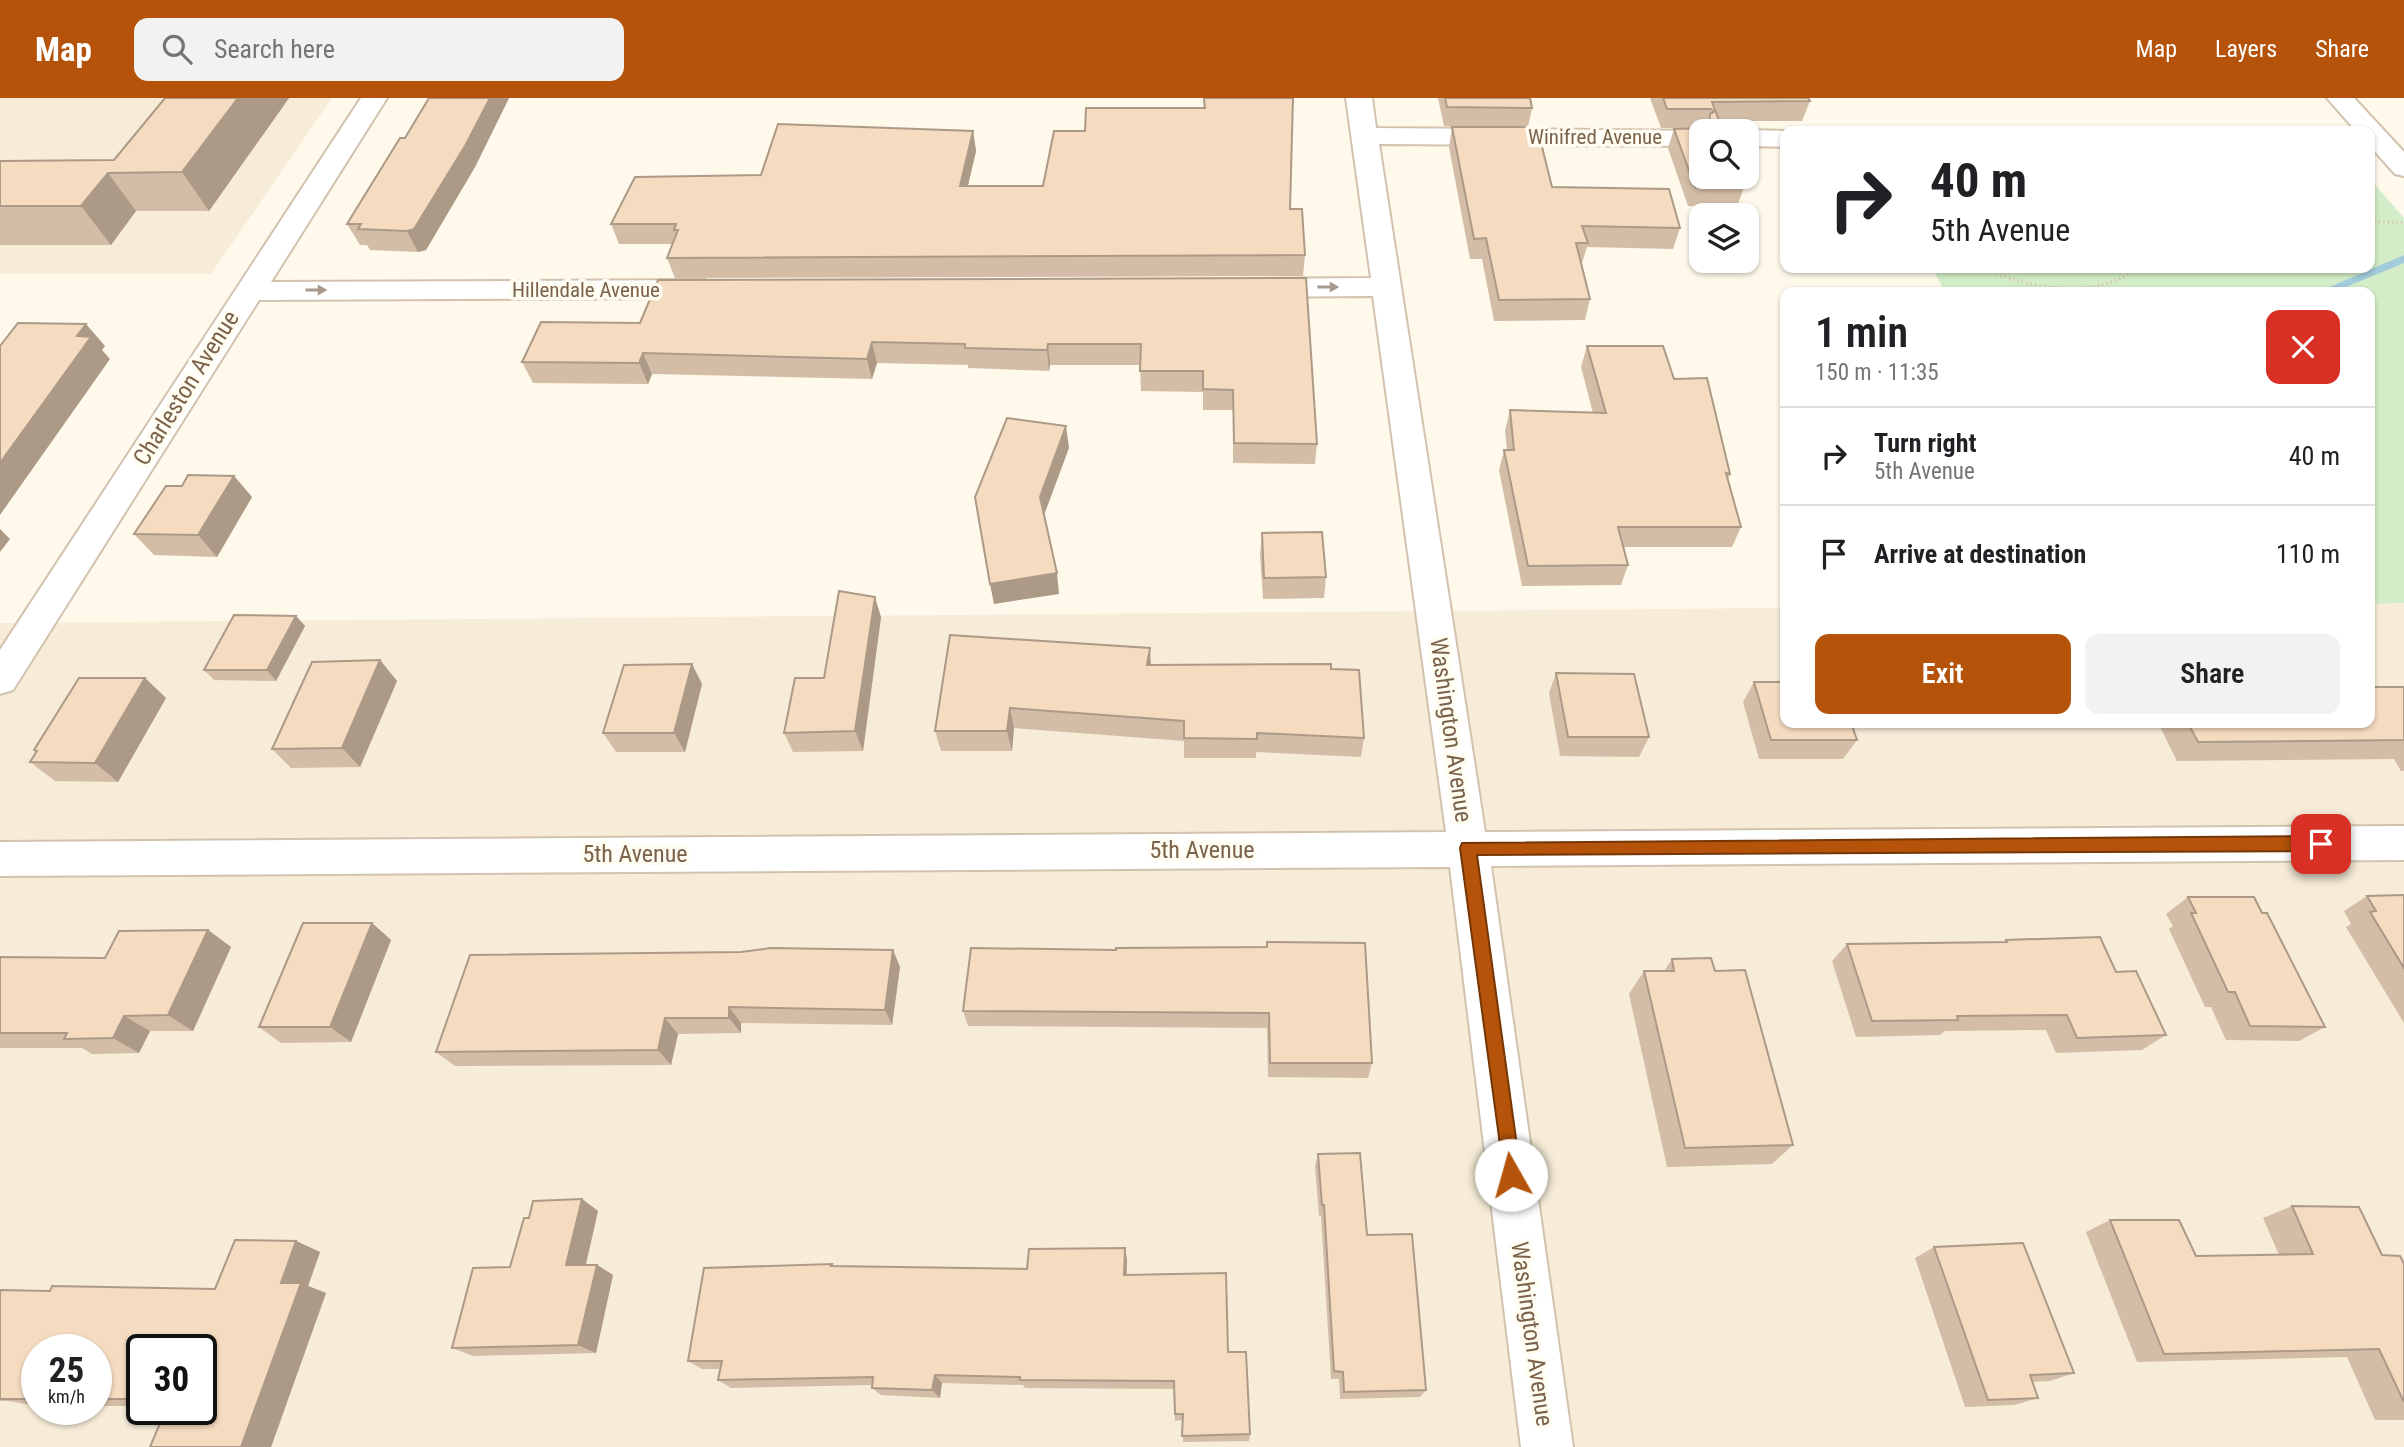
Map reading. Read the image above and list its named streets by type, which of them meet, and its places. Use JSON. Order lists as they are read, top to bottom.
{
  "streets": {
    "street": [
      "Winifred Avenue",
      "Hillendale Avenue",
      "Charleston Avenue",
      "Washington Avenue",
      "5th Avenue"
    ]
  },
  "crossings": [
    ["Winifred Avenue", "Washington Avenue"],
    ["Hillendale Avenue", "Charleston Avenue"],
    ["Washington Avenue", "5th Avenue"]
  ],
  "one_way": ["Hillendale Avenue"],
  "page": {
    "header": "Map",
    "search": "Search here",
    "nav": ["Map", "Layers", "Share"],
    "turn": ["40 m", "5th Avenue"],
    "heading": ["1 min", "150 m · 11:35"],
    "list": [
      {
        "name": "Turn right",
        "note": "5th Avenue",
        "value": "40 m"
      },
      {
        "name": "Arrive at destination",
        "value": "110 m"
      }
    ],
    "buttons": ["Exit", "Share"],
    "speed": "25 km/h",
    "limit": "30"
  }
}
